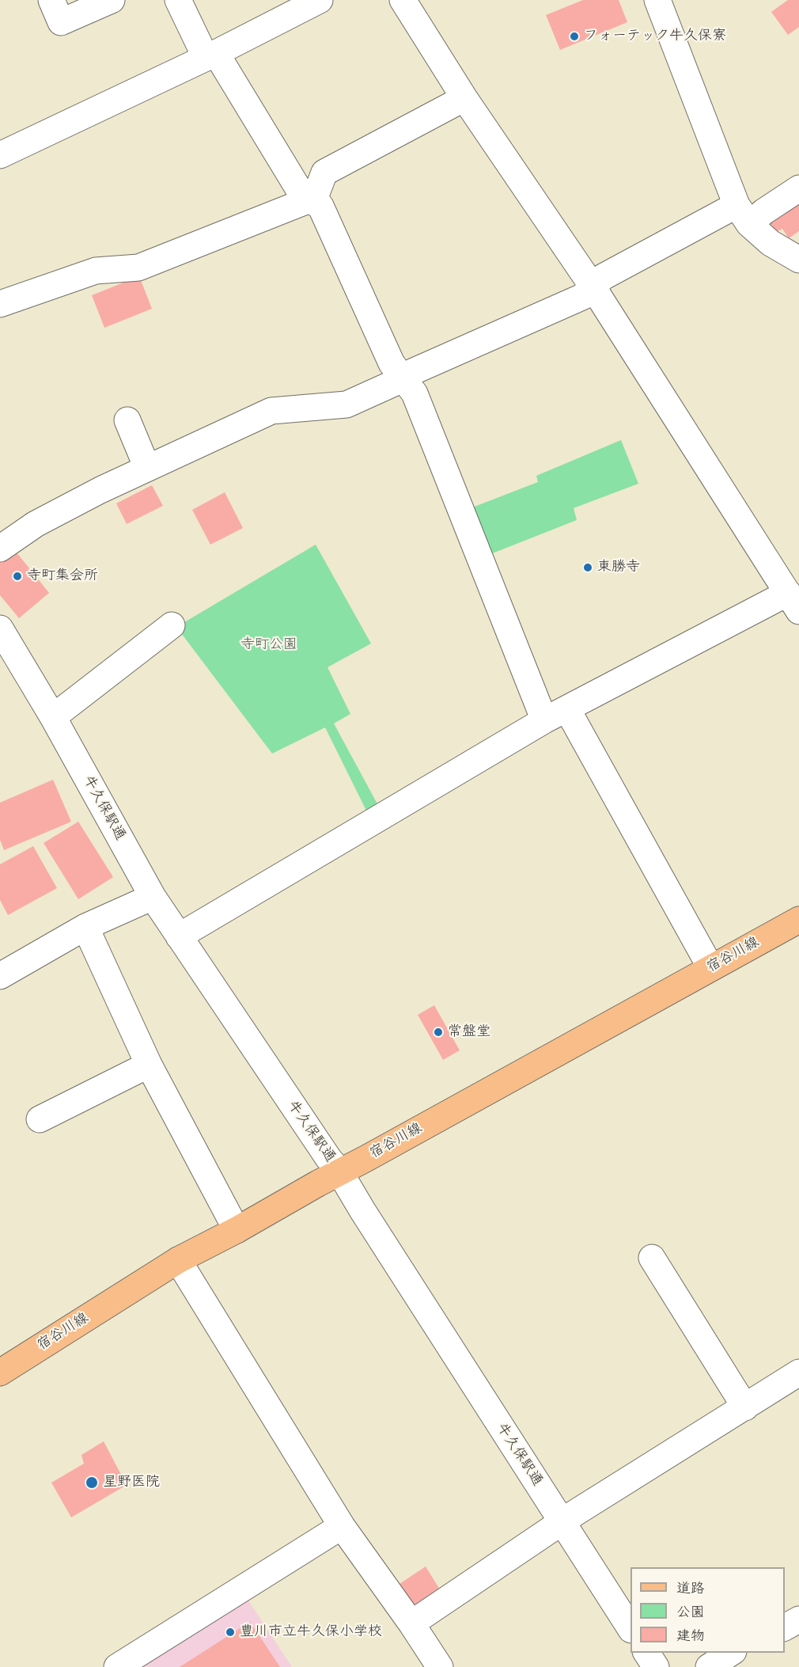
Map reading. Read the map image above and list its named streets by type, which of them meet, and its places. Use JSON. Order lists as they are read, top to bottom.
{
  "streets": {
    "main road": ["宿谷川線"],
    "street": ["牛久保駅通"]
  },
  "crossings": [
    ["牛久保駅通", "宿谷川線"]
  ],
  "parks": ["寺町公園"],
  "places": [
    "フォーテック牛久保寮",
    "東勝寺",
    "寺町集会所",
    "常盤堂",
    "星野医院",
    "豊川市立牛久保小学校"
  ],
  "legend": ["道路", "公園", "建物"]
}
